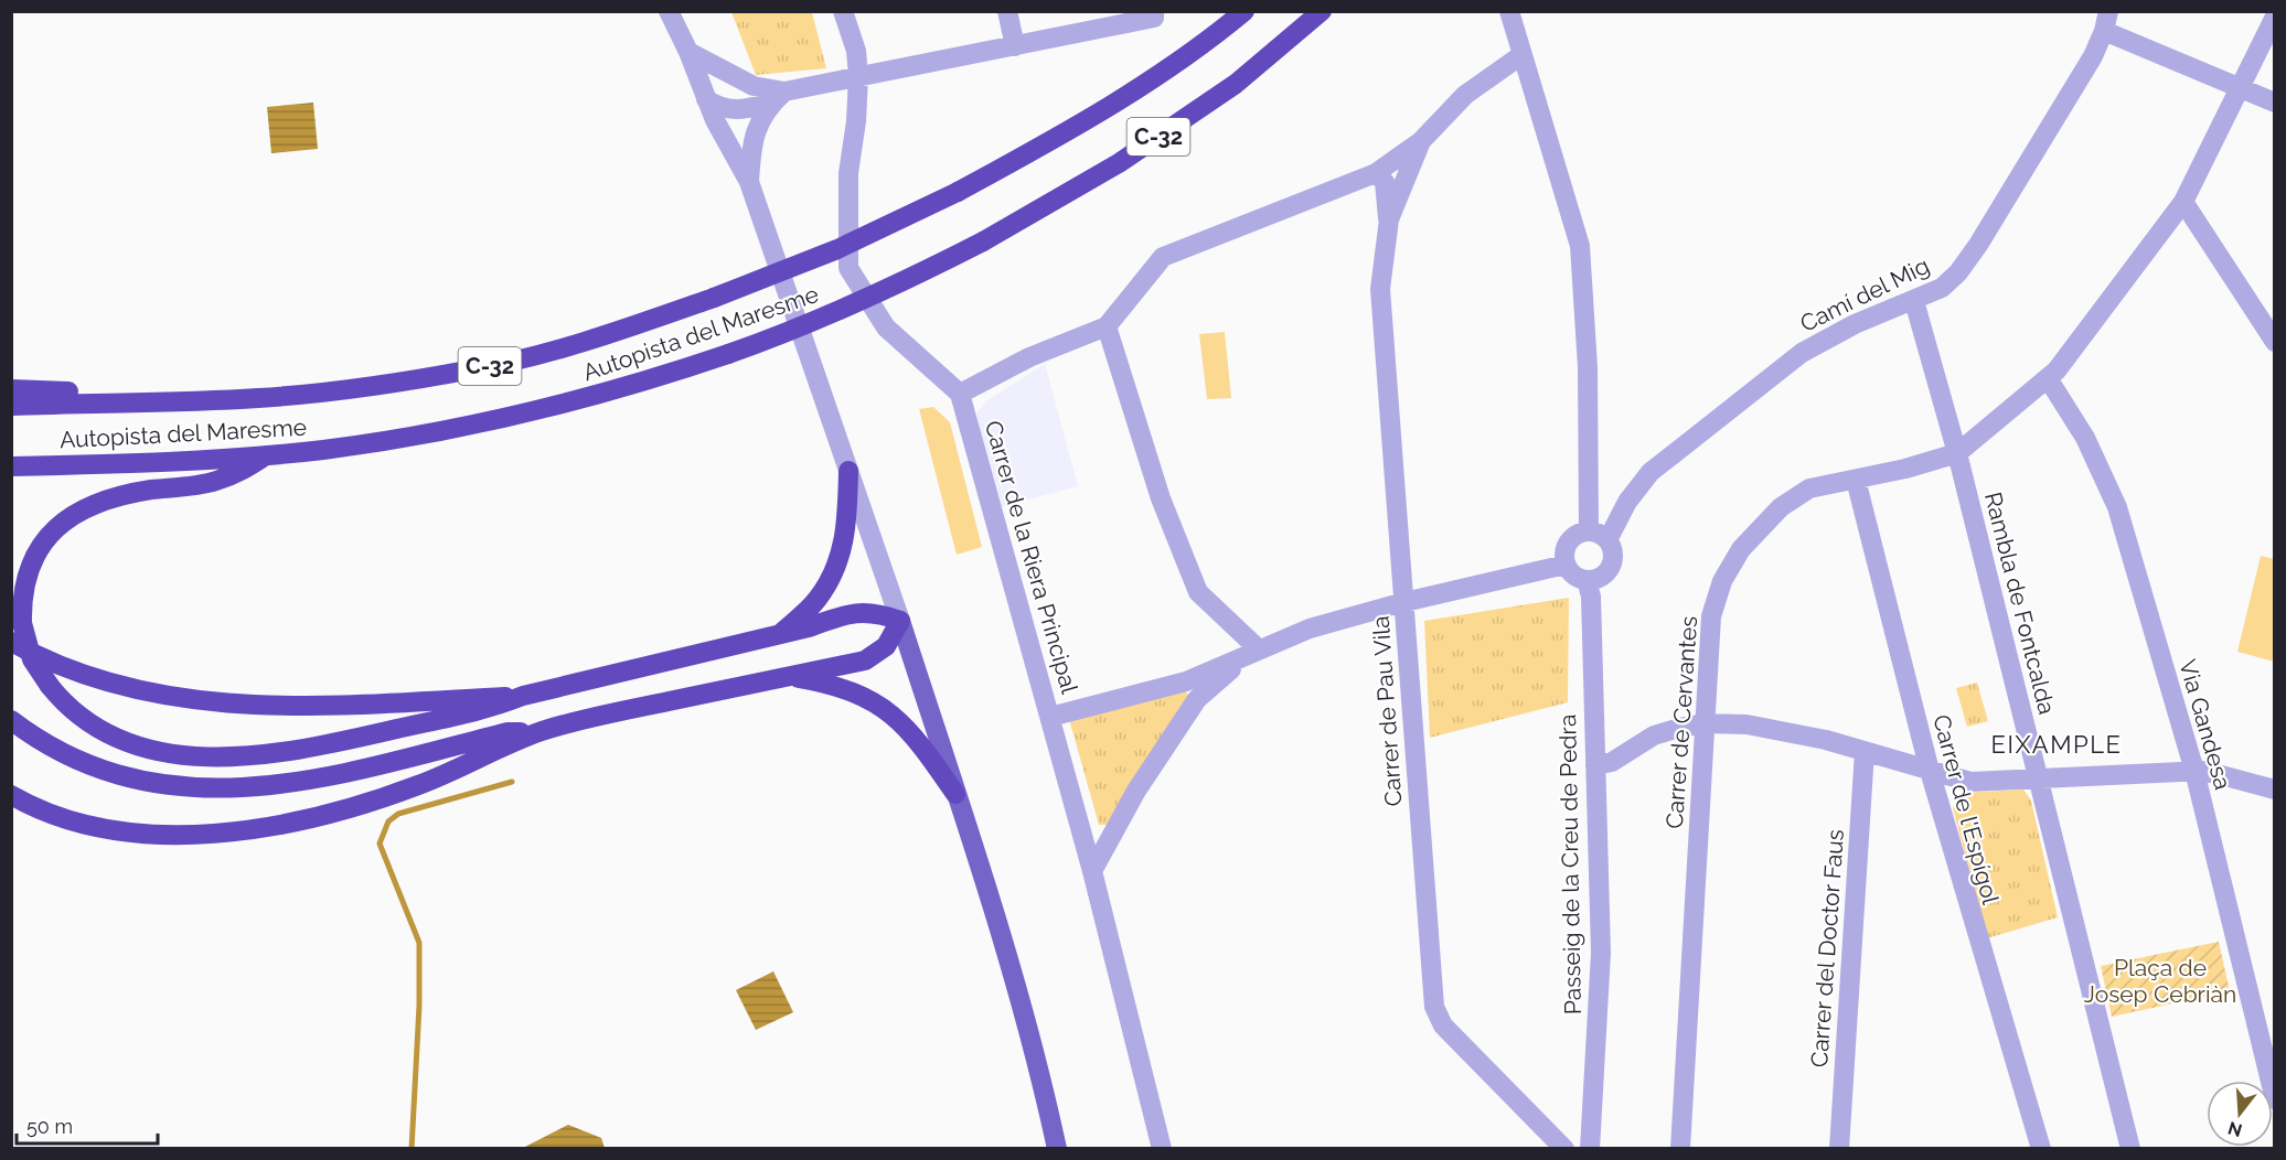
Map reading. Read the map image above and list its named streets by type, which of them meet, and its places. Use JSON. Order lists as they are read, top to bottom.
{
  "streets": {
    "highway": ["C-32", "Autopista del Maresme"],
    "street": [
      "Camí del Mig",
      "Carrer de la Riera Principal",
      "Rambla de Fontcalda",
      "Carrer de Pau Vila",
      "Carrer de Cervantes",
      "Via Gandesa",
      "Carrer de l'Espígol",
      "Passeig de la Creu de Pedra",
      "Carrer del Doctor Faus"
    ]
  },
  "crossings": [
    ["Camí del Mig", "Rambla de Fontcalda"],
    ["Camí del Mig", "Passeig de la Creu de Pedra"],
    ["Rambla de Fontcalda", "Carrer de Cervantes"],
    ["Carrer de Cervantes", "Carrer de l'Espígol"]
  ],
  "districts": ["EIXAMPLE"],
  "parks": ["Plaça de Josep Cebriàn"],
  "scale_bar": "50 m",
  "north": "bottom"
}
